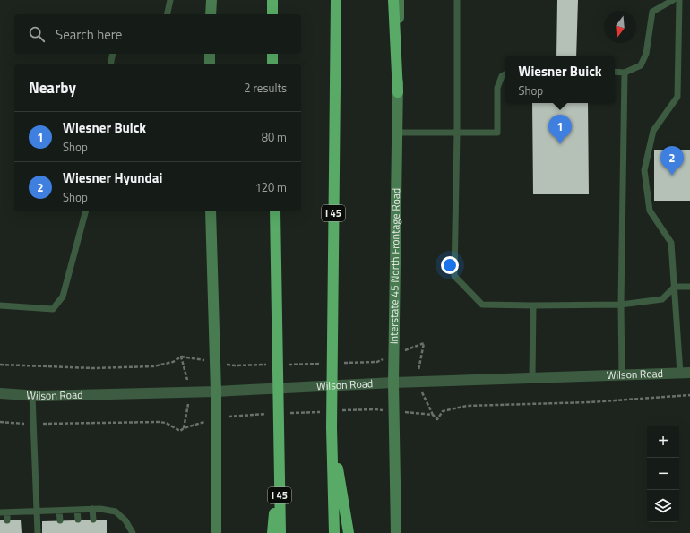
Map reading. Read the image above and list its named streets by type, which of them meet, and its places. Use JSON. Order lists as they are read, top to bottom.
{
  "streets": {
    "highway": ["I 45"],
    "main road": ["Interstate 45 North Frontage Road"],
    "street": ["Wilson Road"]
  },
  "crossings": [
    ["Interstate 45 North Frontage Road", "Wilson Road"]
  ],
  "north": "bottom",
  "page": {
    "search": "Search here",
    "popup": ["Wiesner Buick", "Shop"],
    "heading": ["Nearby", "2 results"],
    "list": [
      {
        "mark": "1",
        "name": "Wiesner Buick",
        "note": "Shop",
        "value": "80 m"
      },
      {
        "mark": "2",
        "name": "Wiesner Hyundai",
        "note": "Shop",
        "value": "120 m"
      }
    ],
    "pins": ["1", "2"],
    "map_buttons": ["+", "−"]
  }
}
